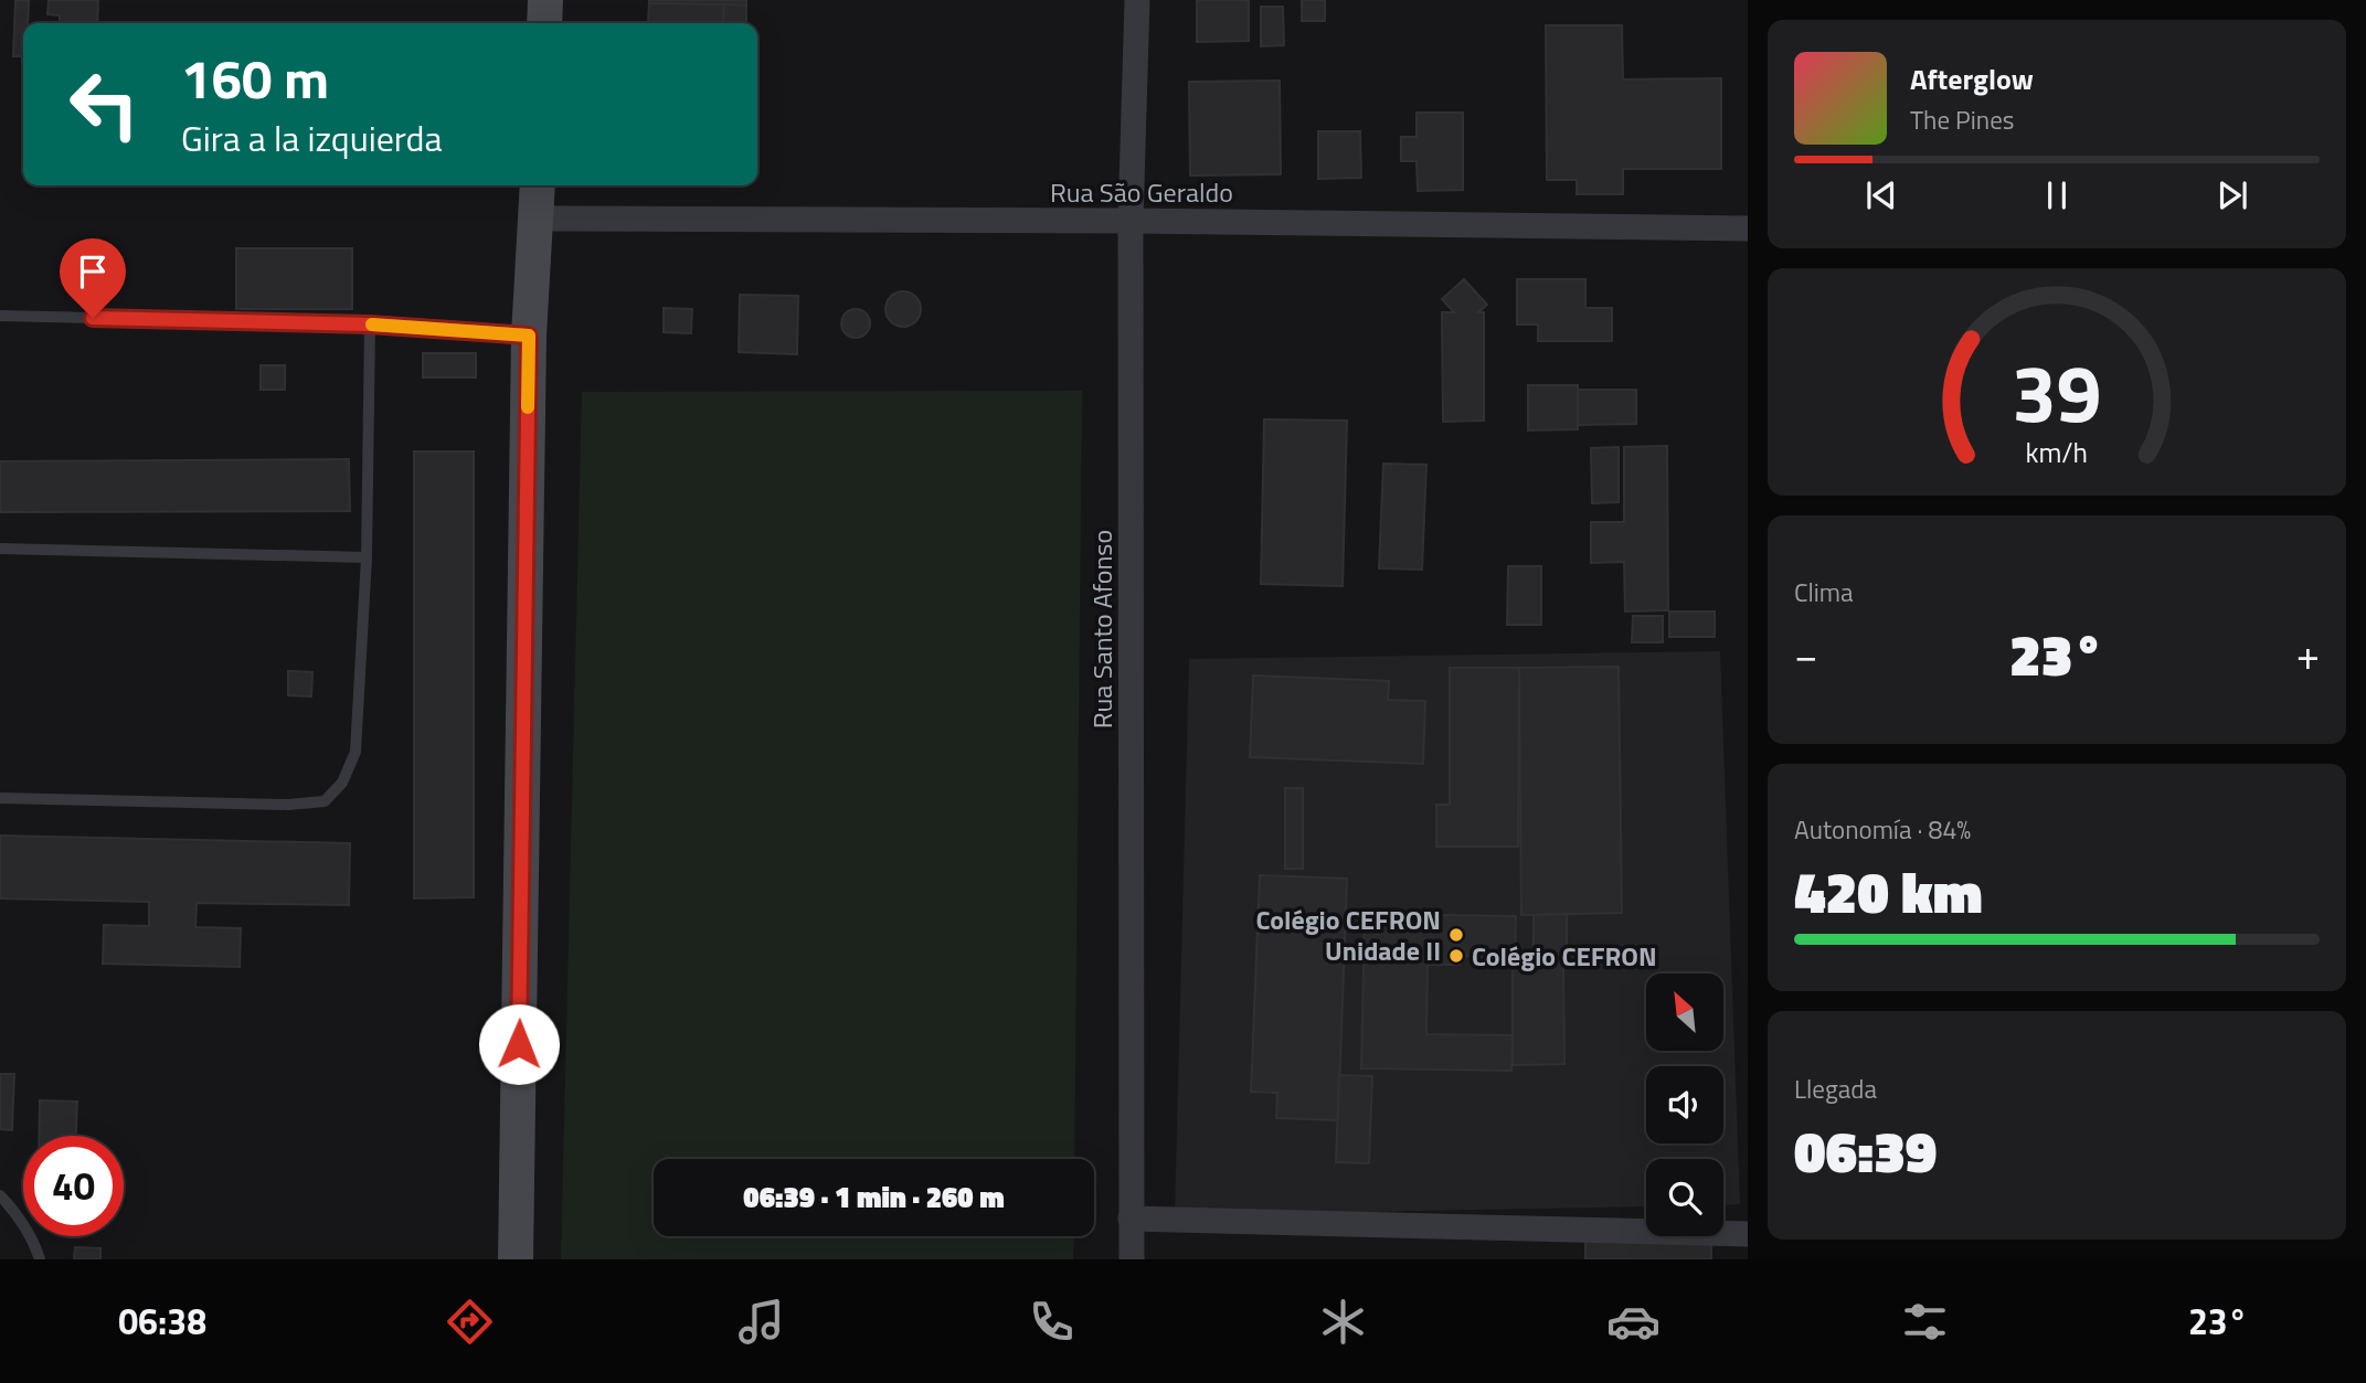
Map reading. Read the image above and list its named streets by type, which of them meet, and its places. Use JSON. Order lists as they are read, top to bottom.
{
  "streets": {
    "street": ["Rua São Geraldo", "Rua Santo Afonso"]
  },
  "crossings": [
    ["Rua São Geraldo", "Rua Santo Afonso"]
  ],
  "places": ["Colégio CEFRON Unidade II", "Colégio CEFRON"],
  "north": "top left",
  "page": {
    "turn": ["160 m", "Gira a la izquierda"],
    "song": ["Afterglow", "The Pines"],
    "tile": [
      "Clima",
      ["Autonomía · 84%", "420 km"],
      ["Llegada", "06:39"]
    ],
    "heat": ["−", "23°", "+"],
    "limit": "40",
    "trip": "06:39 · 1 min · 260 m",
    "tabs": ["06:38", "23°"],
    "gauge": ["39", "km/h"]
  }
}
